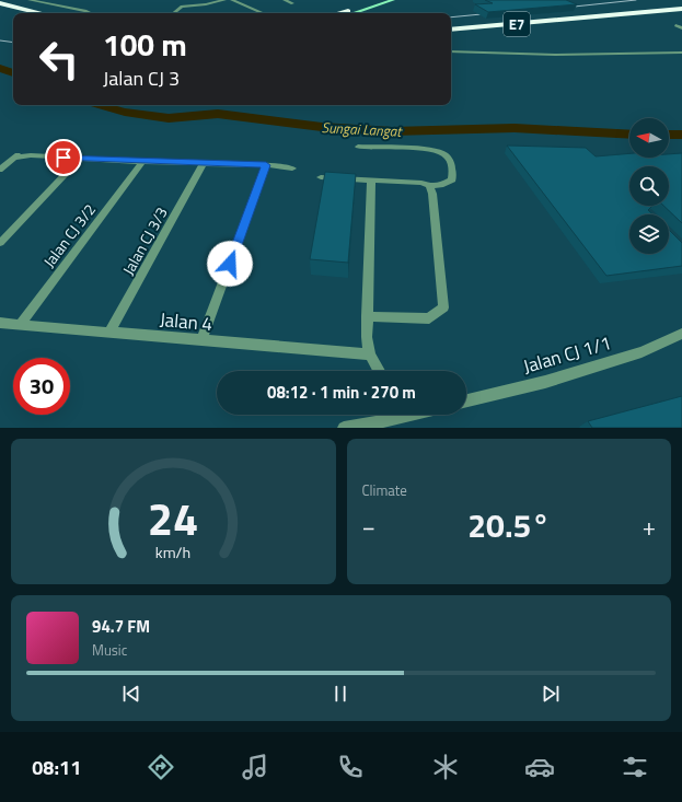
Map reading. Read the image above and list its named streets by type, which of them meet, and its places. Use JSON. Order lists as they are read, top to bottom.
{
  "streets": {
    "highway": ["E7"],
    "street": [
      "Jalan CJ 3/2",
      "Jalan CJ 3/3",
      "Jalan 4",
      "Jalan CJ 1/1"
    ]
  },
  "crossings": [
    ["Jalan CJ 3/2", "Jalan 4"],
    ["Jalan CJ 3/3", "Jalan 4"]
  ],
  "water": ["Sungai Langat"],
  "north": "left",
  "page": {
    "turn": ["100 m", "Jalan CJ 3"],
    "limit": "30",
    "trip": "08:12 · 1 min · 270 m",
    "tile": "Climate",
    "heat": ["−", "20.5°", "+"],
    "song": ["94.7 FM", "Music"],
    "tabs": "08:11",
    "gauge": ["24", "km/h"]
  }
}
